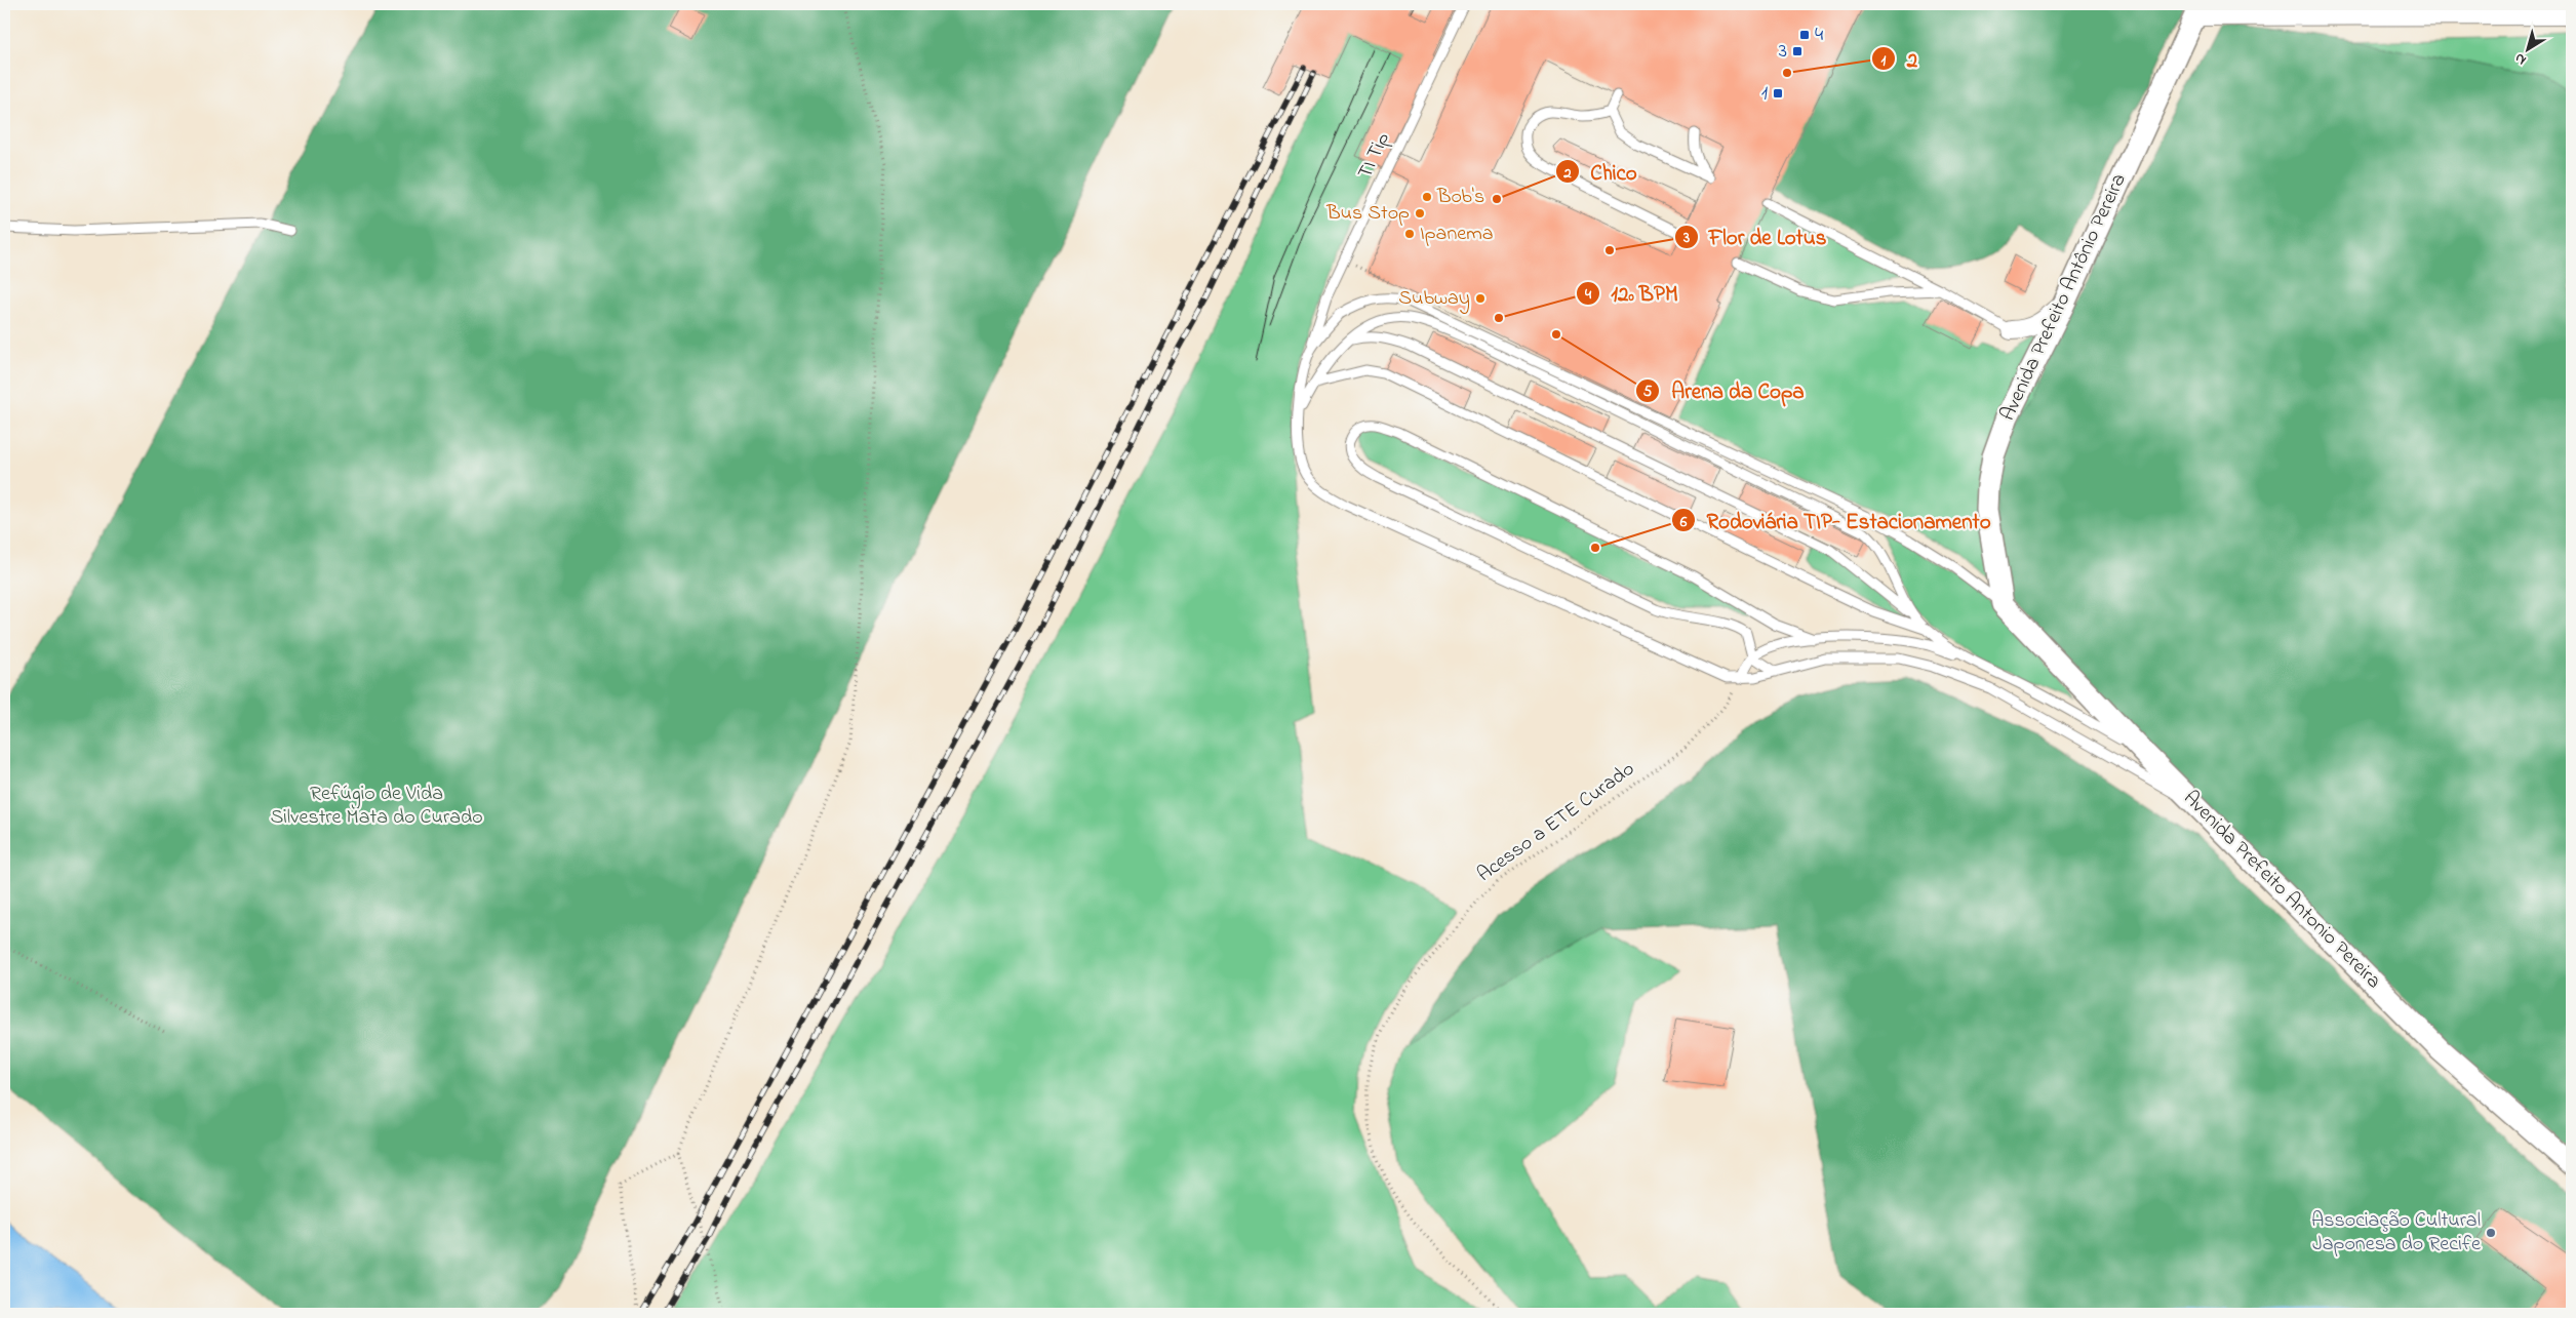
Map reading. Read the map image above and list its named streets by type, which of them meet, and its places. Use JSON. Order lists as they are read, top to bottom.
{
  "streets": {
    "street": ["Avenida Prefeito Antônio Pereira", "Avenida Prefeito Antonio Pereira"],
    "lane": ["TI Tip"],
    "path": ["Acesso a ETE Curado"]
  },
  "crossings": [
    ["TI Tip", "Acesso a ETE Curado"],
    ["Avenida Prefeito Antônio Pereira", "Avenida Prefeito Antonio Pereira"]
  ],
  "parks": ["Refúgio de Vida Silvestre Mata do Curado"],
  "places": {
    "transit": ["4", "3", "1"],
    "other": [
      "2",
      "Bob's",
      "Chico",
      "Bus Stop",
      "Ipanema",
      "Flor de Lotus",
      "Subway",
      "12º BPM",
      "Arena da Copa",
      "Rodoviária TIP- Estacionamento",
      "Associação Cultural Japonesa do Recife"
    ]
  },
  "north": "bottom left"
}
